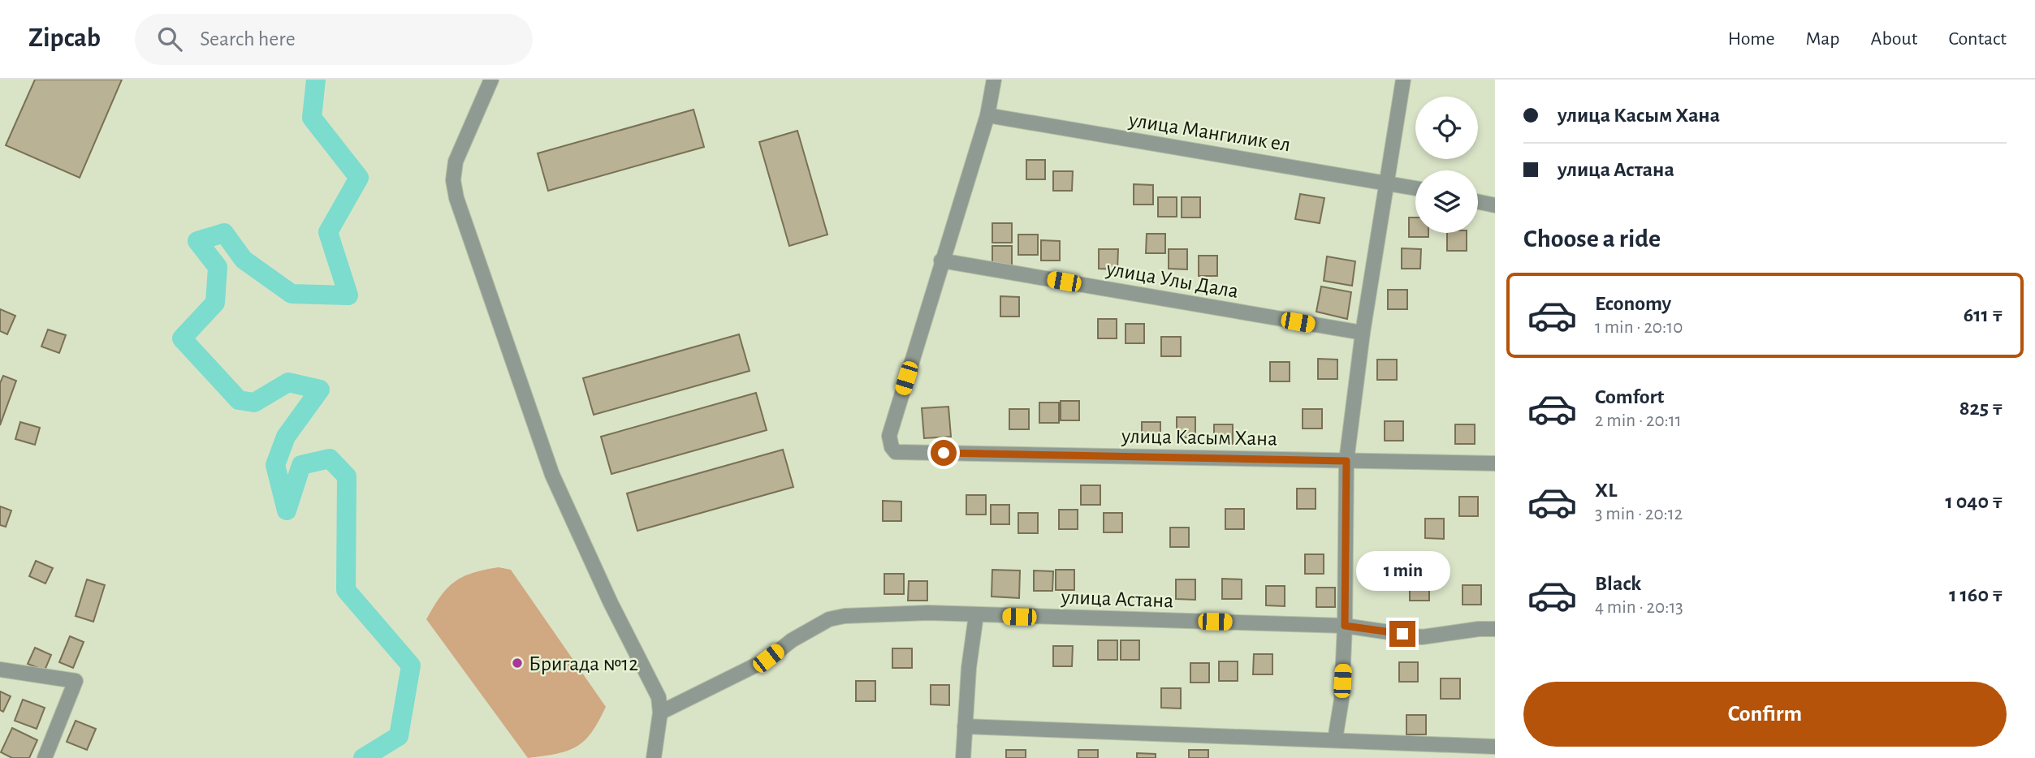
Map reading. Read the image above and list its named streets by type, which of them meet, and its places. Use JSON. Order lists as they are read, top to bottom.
{
  "streets": {
    "street": [
      "улица Мангилик ел",
      "улица Улы Дала",
      "улица Касым Хана",
      "улица Астана"
    ]
  },
  "crossings": [
    ["улица Улы Дала", "улица Касым Хана"]
  ],
  "places": ["Бригада №12"],
  "page": {
    "header": "Zipcab",
    "search": "Search here",
    "nav": [
      "Home",
      "Map",
      "About",
      "Contact"
    ],
    "banner": ["улица Касым Хана", "улица Астана"],
    "heading": "Choose a ride",
    "list": [
      {
        "name": "Economy",
        "note": "1 min · 20:10",
        "value": "611 ₸"
      },
      {
        "name": "Comfort",
        "note": "2 min · 20:11",
        "value": "825 ₸"
      },
      {
        "name": "XL",
        "note": "3 min · 20:12",
        "value": "1 040 ₸"
      },
      {
        "name": "Black",
        "note": "4 min · 20:13",
        "value": "1 160 ₸"
      }
    ],
    "bubble": "1 min",
    "buttons": "Confirm"
  }
}
